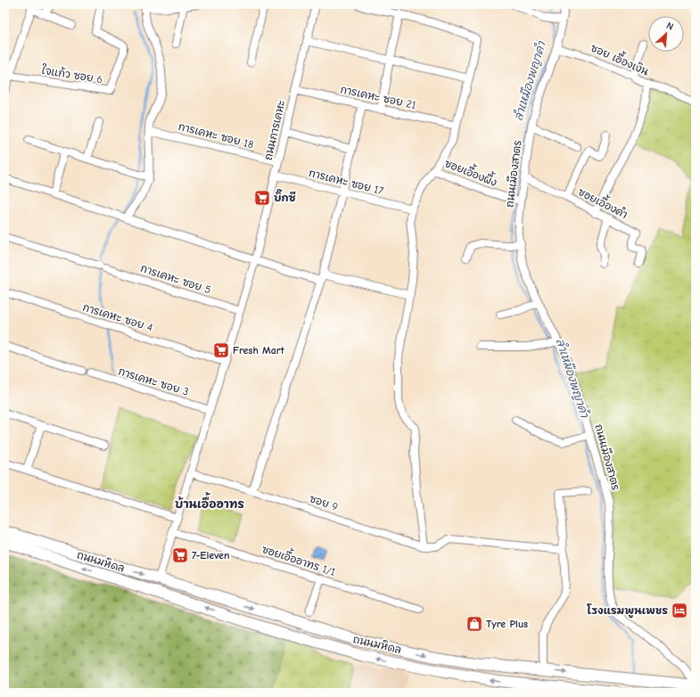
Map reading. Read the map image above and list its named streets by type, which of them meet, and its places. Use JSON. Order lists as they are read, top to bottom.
{
  "streets": {
    "main road": ["ถนนมหิดล"],
    "street": [
      "ซอย เอื้องเงิน",
      "ใจแก้ว ซอย 6",
      "การเคหะ ซอย 21",
      "ถนนการเคหะ",
      "การเคหะ ซอย 18",
      "ซอยเอื้องผื้ง",
      "ถนนเมืองสาตร",
      "การเคหะ ซอย 17",
      "ซอยเอื้องคำ",
      "การเคหะ ซอย 5",
      "การเคหะ ซอย 4",
      "การเคหะ ซอย 3",
      "ซอย 9",
      "ซอยเอื้ออาทร 1/1"
    ]
  },
  "crossings": [
    ["ซอย เอื้องเงิน", "ถนนเมืองสาตร"],
    ["การเคหะ ซอย 21", "ถนนการเคหะ"],
    ["ถนนการเคหะ", "การเคหะ ซอย 18"],
    ["ถนนการเคหะ", "การเคหะ ซอย 17"],
    ["ถนนการเคหะ", "การเคหะ ซอย 5"],
    ["ถนนการเคหะ", "การเคหะ ซอย 4"],
    ["ถนนการเคหะ", "การเคหะ ซอย 3"],
    ["ถนนการเคหะ", "ซอย 9"],
    ["ถนนการเคหะ", "ซอยเอื้ออาทร 1/1"],
    ["ถนนการเคหะ", "ถนนมหิดล"],
    ["ซอยเอื้องผื้ง", "ถนนเมืองสาตร"],
    ["ถนนเมืองสาตร", "ซอยเอื้องคำ"]
  ],
  "districts": ["บ้านเอื้ออาทร"],
  "water": ["ลำเหมืองพญาคำ"],
  "places": {
    "supermarket": ["บิ๊กซี", "Fresh Mart", "7-Eleven"],
    "hotel": ["โรงแรมพูนเพชร"],
    "shop": ["Tyre Plus"]
  },
  "north": "top right"
}
